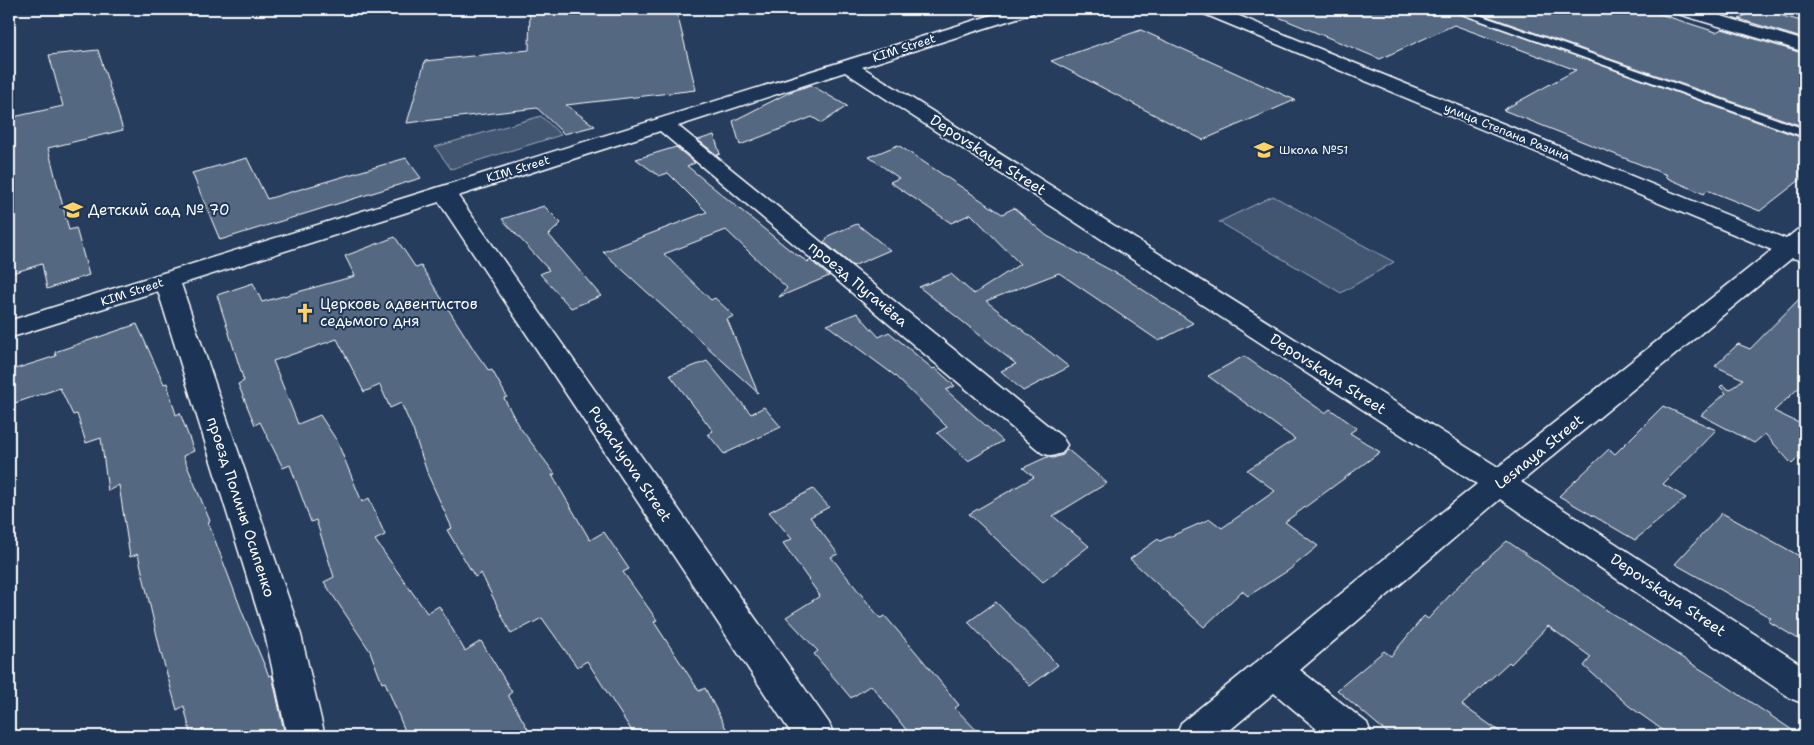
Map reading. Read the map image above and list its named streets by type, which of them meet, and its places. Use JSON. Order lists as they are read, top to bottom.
{
  "streets": {
    "street": [
      "KIM Street",
      "улица Степана Разина",
      "Depovskaya Street",
      "проезд Пугачёва",
      "Lesnaya Street",
      "Pugachyova Street",
      "проезд Полины Осипенко"
    ]
  },
  "crossings": [
    ["KIM Street", "Depovskaya Street"],
    ["KIM Street", "проезд Пугачёва"],
    ["KIM Street", "Pugachyova Street"],
    ["KIM Street", "проезд Полины Осипенко"],
    ["улица Степана Разина", "Lesnaya Street"],
    ["Depovskaya Street", "Lesnaya Street"]
  ],
  "places": {
    "school or university": ["Школа №51", "Детский сад № 70"],
    "church": ["Церковь адвентистов седьмого дня"]
  }
}
